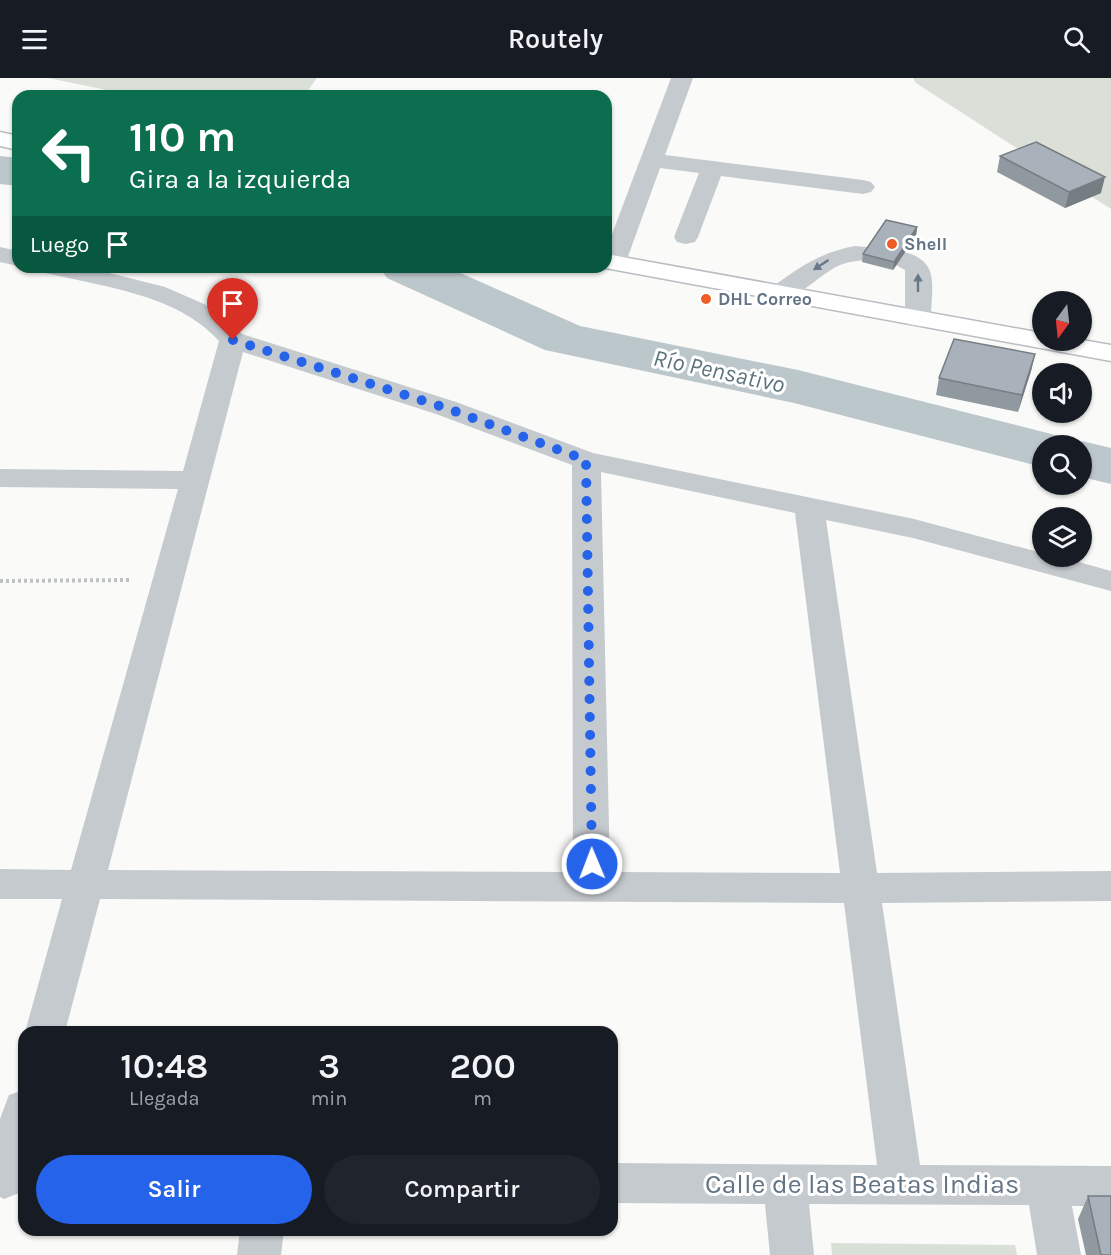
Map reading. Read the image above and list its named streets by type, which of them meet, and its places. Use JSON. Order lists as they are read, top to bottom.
{
  "streets": {
    "street": ["Calle de las Beatas Indias"]
  },
  "water": ["Río Pensativo"],
  "places": ["Shell", "DHL Correo"],
  "north": "bottom",
  "page": {
    "header": "Routely",
    "turn": ["110 m", "Gira a la izquierda"],
    "then": "Luego",
    "eta": [
      "10:48",
      "Llegada",
      "3",
      "min",
      "200",
      "m"
    ],
    "buttons": ["Salir", "Compartir"]
  }
}
